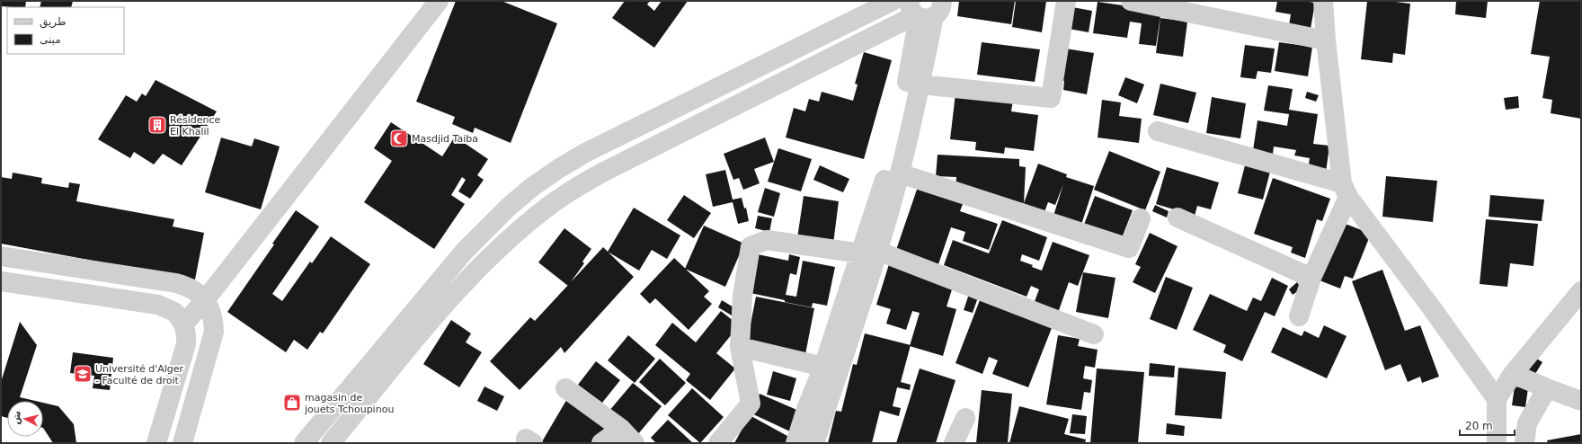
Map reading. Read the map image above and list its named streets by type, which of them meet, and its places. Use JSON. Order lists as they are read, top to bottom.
{
  "places": {
    "building": ["Résidence El Khalil"],
    "mosque": ["Masdjid Taiba"],
    "school or university": ["Université d'Alger - Faculté de droit"],
    "shop": ["magasin de jouets Tchoupinou"]
  },
  "legend": ["طريق", "مبنى"],
  "scale_bar": "20 m",
  "north": "left"
}
